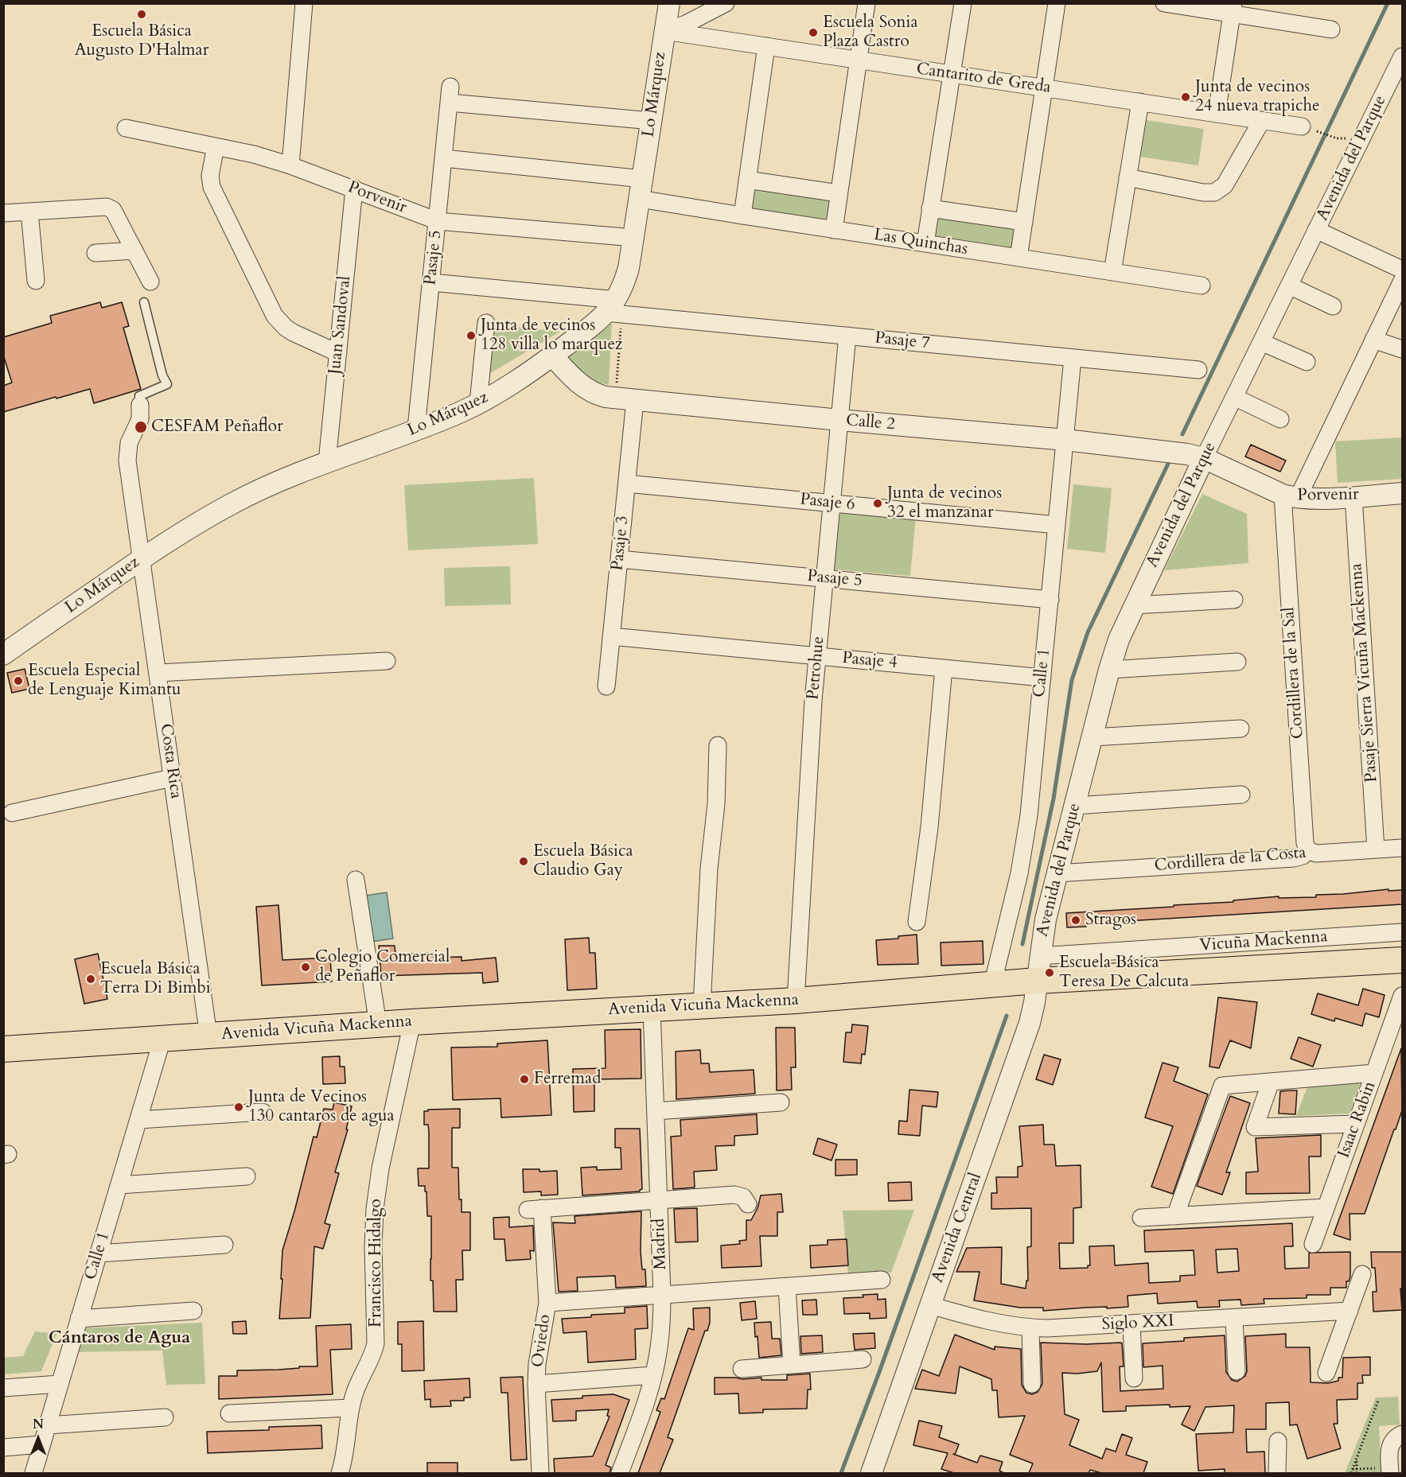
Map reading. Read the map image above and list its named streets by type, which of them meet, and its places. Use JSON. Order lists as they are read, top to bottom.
{
  "streets": {
    "main road": ["Avenida Vicuña Mackenna"],
    "street": [
      "Cantarito de Greda",
      "Lo Márquez",
      "Avenida del Parque",
      "Porvenir",
      "Las Quinchas",
      "Pasaje 5",
      "Juan Sandoval",
      "Pasaje 7",
      "Calle 2",
      "Pasaje 6",
      "Pasaje 3",
      "Pasaje 4",
      "Petrohue",
      "Calle 1",
      "Cordillera de la Sal",
      "Pasaje Sierra Vicuña Mackenna",
      "Costa Rica",
      "Cordillera de la Costa",
      "Vicuña Mackenna",
      "Isaac Rabin",
      "Avenida Central",
      "Madrid",
      "Francisco Hidalgo",
      "Siglo XXI",
      "Oviedo"
    ]
  },
  "crossings": [
    ["Cantarito de Greda", "Lo Márquez"],
    ["Lo Márquez", "Porvenir"],
    ["Lo Márquez", "Las Quinchas"],
    ["Lo Márquez", "Pasaje 5"],
    ["Lo Márquez", "Juan Sandoval"],
    ["Lo Márquez", "Pasaje 7"],
    ["Lo Márquez", "Calle 2"],
    ["Lo Márquez", "Costa Rica"],
    ["Avenida del Parque", "Porvenir"],
    ["Avenida del Parque", "Calle 2"],
    ["Avenida del Parque", "Cordillera de la Costa"],
    ["Avenida del Parque", "Vicuña Mackenna"],
    ["Avenida del Parque", "Avenida Vicuña Mackenna"],
    ["Avenida del Parque", "Avenida Central"],
    ["Porvenir", "Pasaje 5"],
    ["Porvenir", "Juan Sandoval"],
    ["Porvenir", "Calle 2"],
    ["Porvenir", "Cordillera de la Sal"],
    ["Porvenir", "Pasaje Sierra Vicuña Mackenna"],
    ["Pasaje 5", "Pasaje 7"],
    ["Pasaje 5", "Pasaje 3"],
    ["Pasaje 5", "Petrohue"],
    ["Pasaje 5", "Calle 1"],
    ["Pasaje 7", "Petrohue"],
    ["Pasaje 7", "Calle 1"],
    ["Calle 2", "Pasaje 3"],
    ["Calle 2", "Petrohue"],
    ["Calle 2", "Calle 1"],
    ["Pasaje 6", "Pasaje 3"],
    ["Pasaje 6", "Petrohue"],
    ["Pasaje 6", "Calle 1"],
    ["Pasaje 3", "Pasaje 4"],
    ["Pasaje 4", "Petrohue"],
    ["Pasaje 4", "Calle 1"],
    ["Petrohue", "Avenida Vicuña Mackenna"],
    ["Calle 1", "Avenida Vicuña Mackenna"],
    ["Cordillera de la Sal", "Cordillera de la Costa"],
    ["Pasaje Sierra Vicuña Mackenna", "Cordillera de la Costa"],
    ["Costa Rica", "Avenida Vicuña Mackenna"],
    ["Avenida Vicuña Mackenna", "Avenida Central"],
    ["Avenida Vicuña Mackenna", "Madrid"],
    ["Avenida Vicuña Mackenna", "Francisco Hidalgo"],
    ["Avenida Central", "Siglo XXI"],
    ["Madrid", "Oviedo"]
  ],
  "districts": ["Cántaros de Agua"],
  "places": [
    "Escuela Básica Augusto D'Halmar",
    "Escuela Sonia Plaza Castro",
    "Junta de vecinos 24 nueva trapiche",
    "Junta de vecinos 128 villa lo marquez",
    "CESFAM Peñaflor",
    "Junta de vecinos 32 el manzanar",
    "Escuela Especial de Lenguaje Kimantu",
    "Escuela Básica Claudio Gay",
    "Stragos",
    "Colegio Comercial de Peñaflor",
    "Escuela Básica Teresa De Calcuta",
    "Escuela Básica Terra Di Bimbi",
    "Ferremad",
    "Junta de Vecinos 130 cantaros de agua"
  ],
  "north": "top"
}
